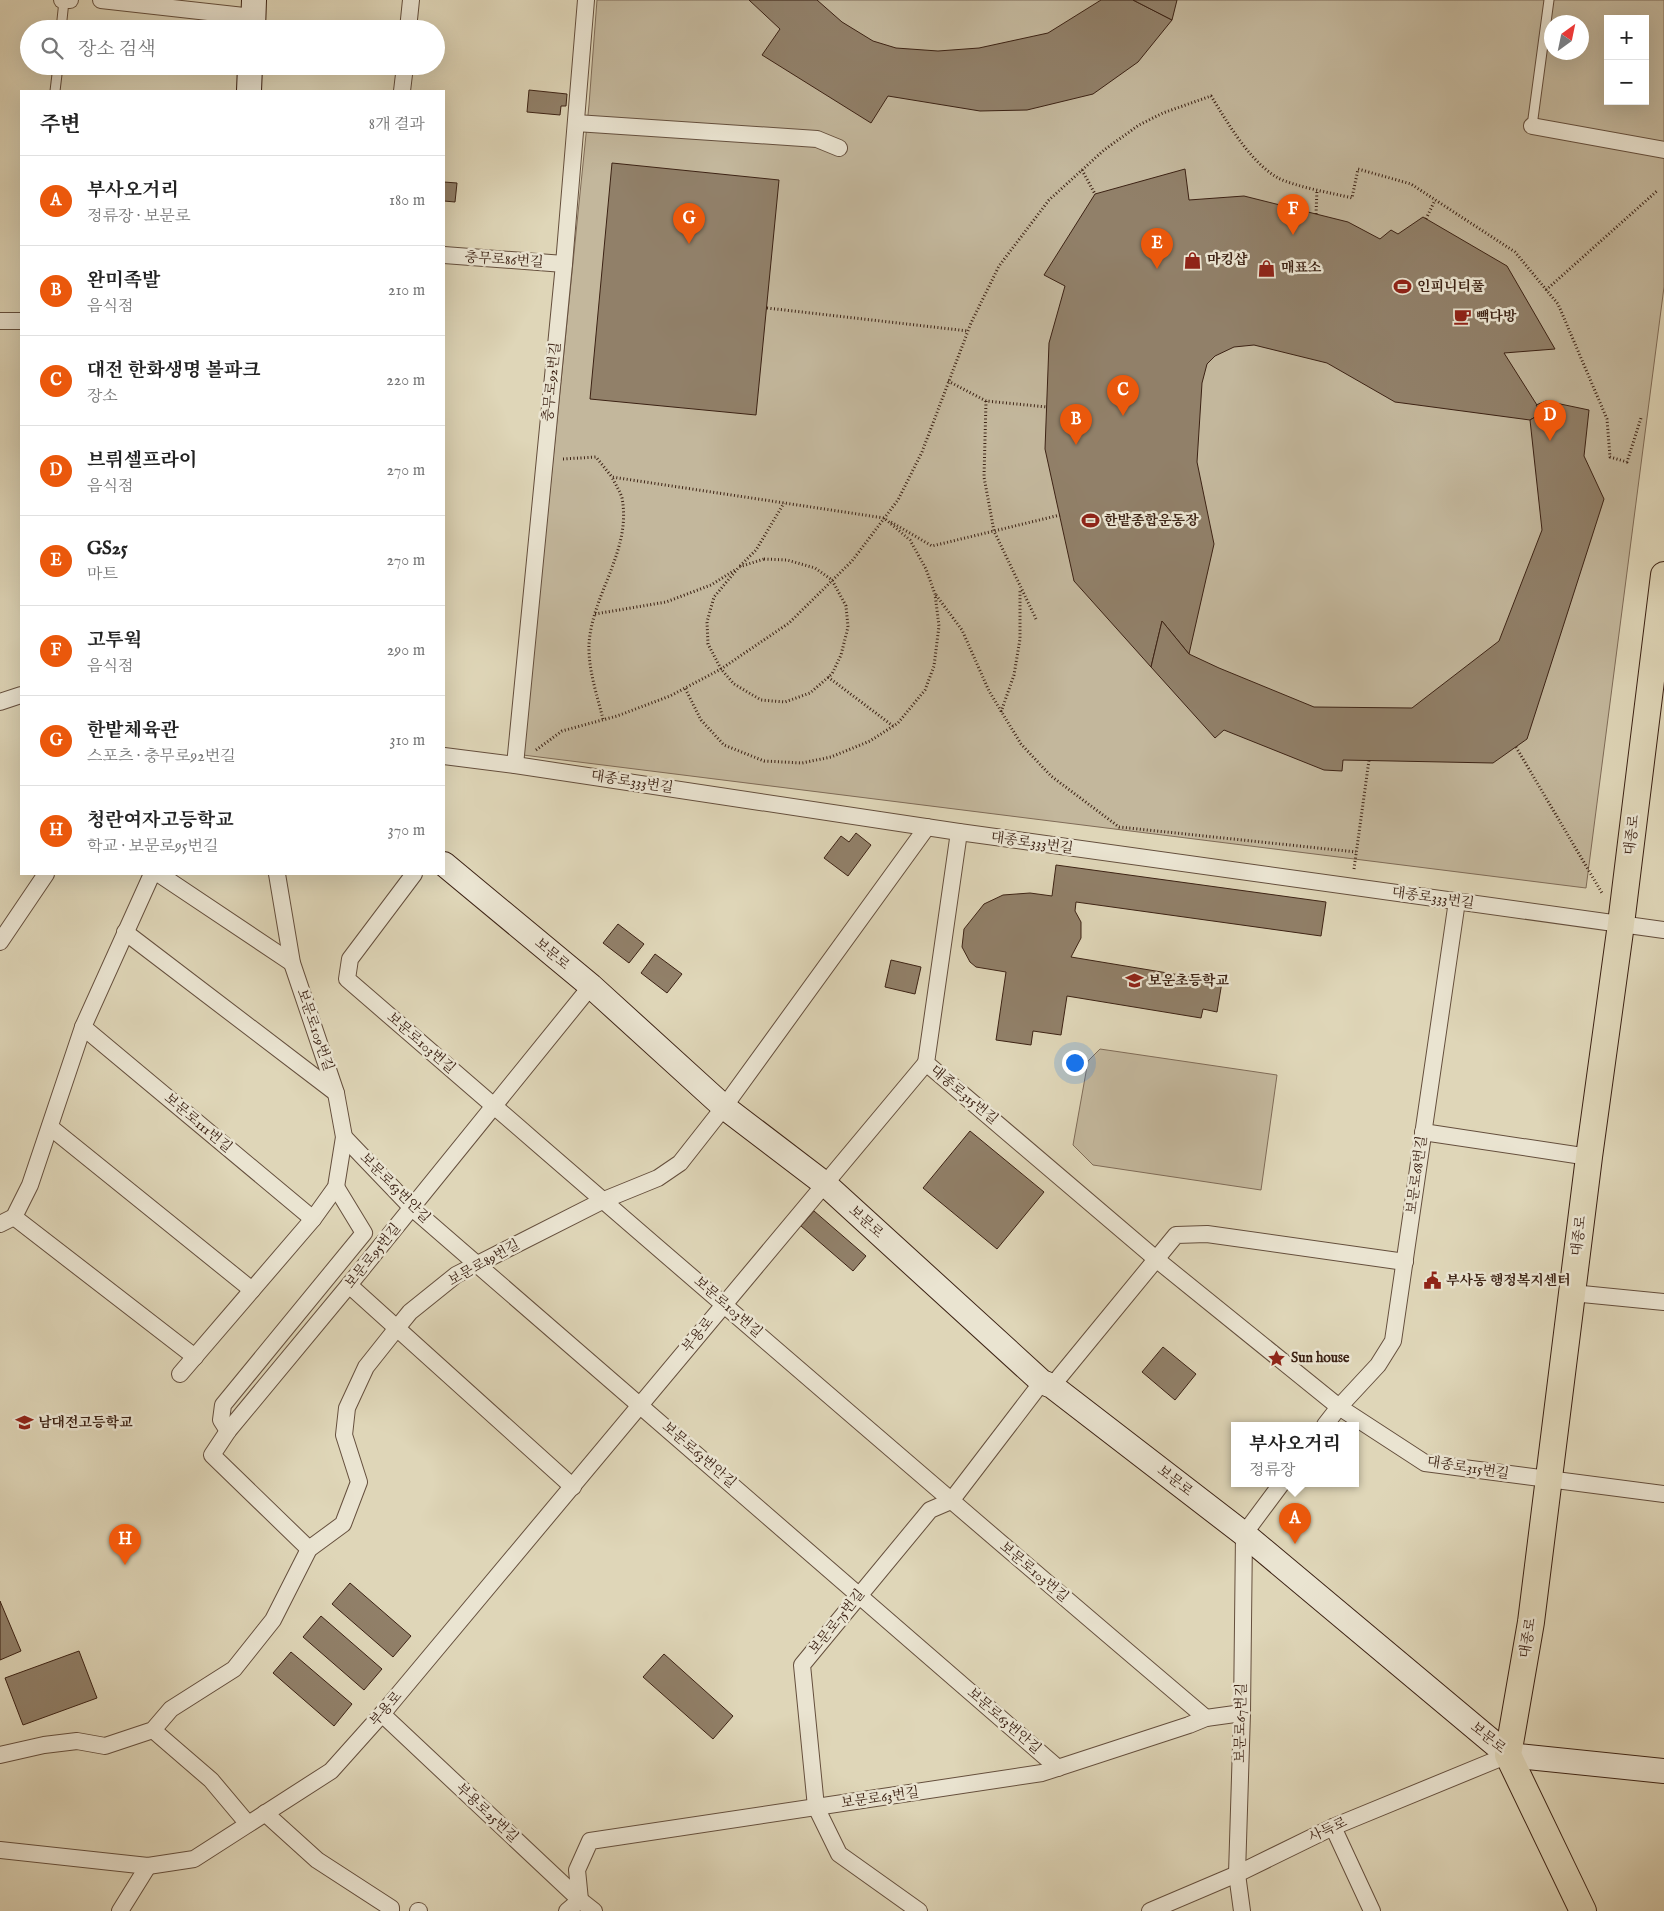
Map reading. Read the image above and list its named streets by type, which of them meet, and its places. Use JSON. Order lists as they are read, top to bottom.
{
  "streets": {
    "main road": ["대종로", "보문로"],
    "street": [
      "충무로86번길",
      "충무로92번길",
      "대종로333번길",
      "보문로109번길",
      "보문로103번길",
      "대종로315번길",
      "보문로111번길",
      "보문로68번길",
      "보문로63번안길",
      "보문로95번길",
      "보문로89번길",
      "부용로",
      "보문로75번길",
      "보문로67번길",
      "보문로63번길",
      "부용로25번길",
      "사득로"
    ]
  },
  "crossings": [
    ["충무로86번길", "충무로92번길"],
    ["충무로92번길", "대종로333번길"],
    ["대종로333번길", "대종로"],
    ["대종로333번길", "대종로315번길"],
    ["대종로333번길", "보문로68번길"],
    ["대종로", "보문로"],
    ["대종로", "대종로315번길"],
    ["대종로", "사득로"],
    ["보문로", "보문로95번길"],
    ["보문로", "보문로89번길"],
    ["보문로", "부용로"],
    ["보문로", "보문로75번길"],
    ["보문로", "보문로67번길"],
    ["보문로", "사득로"],
    ["보문로109번길", "보문로111번길"],
    ["보문로109번길", "보문로63번안길"],
    ["보문로103번길", "보문로95번길"],
    ["보문로103번길", "보문로89번길"],
    ["보문로103번길", "부용로"],
    ["보문로103번길", "보문로75번길"],
    ["보문로103번길", "보문로63번길"],
    ["대종로315번길", "보문로68번길"],
    ["대종로315번길", "부용로"],
    ["대종로315번길", "보문로75번길"],
    ["보문로63번안길", "보문로95번길"],
    ["보문로63번안길", "보문로89번길"],
    ["보문로63번안길", "부용로"],
    ["보문로63번안길", "보문로75번길"],
    ["보문로63번안길", "보문로63번길"],
    ["보문로95번길", "보문로89번길"],
    ["부용로", "부용로25번길"],
    ["보문로75번길", "보문로63번길"],
    ["보문로67번길", "보문로63번길"],
    ["보문로67번길", "사득로"],
    ["보문로63번길", "부용로25번길"]
  ],
  "places": {
    "shop": ["마킹샵", "매표소"],
    "sports": ["인피니티풀", "한밭종합운동장"],
    "cafe": ["빽다방"],
    "school or university": ["보운초등학교", "남대전고등학교"],
    "public building": ["부사동 행정복지센터"],
    "place": ["Sun house"]
  },
  "north": "top right",
  "page": {
    "map_buttons": ["+", "−"],
    "search": "장소 검색",
    "heading": ["주변", "8개 결과"],
    "list": [
      {
        "mark": "A",
        "name": "부사오거리",
        "note": "정류장 · 보문로",
        "value": "180 m"
      },
      {
        "mark": "B",
        "name": "완미족발",
        "note": "음식점",
        "value": "210 m"
      },
      {
        "mark": "C",
        "name": "대전 한화생명 볼파크",
        "note": "장소",
        "value": "220 m"
      },
      {
        "mark": "D",
        "name": "브뤼셀프라이",
        "note": "음식점",
        "value": "270 m"
      },
      {
        "mark": "E",
        "name": "GS25",
        "note": "마트",
        "value": "270 m"
      },
      {
        "mark": "F",
        "name": "고투웍",
        "note": "음식점",
        "value": "290 m"
      },
      {
        "mark": "G",
        "name": "한밭체육관",
        "note": "스포츠 · 충무로92번길",
        "value": "310 m"
      },
      {
        "mark": "H",
        "name": "청란여자고등학교",
        "note": "학교 · 보문로95번길",
        "value": "370 m"
      }
    ],
    "pins": [
      "F",
      "G",
      "E",
      "C",
      "D",
      "B",
      "A",
      "H"
    ],
    "popup": ["부사오거리", "정류장"]
  }
}
